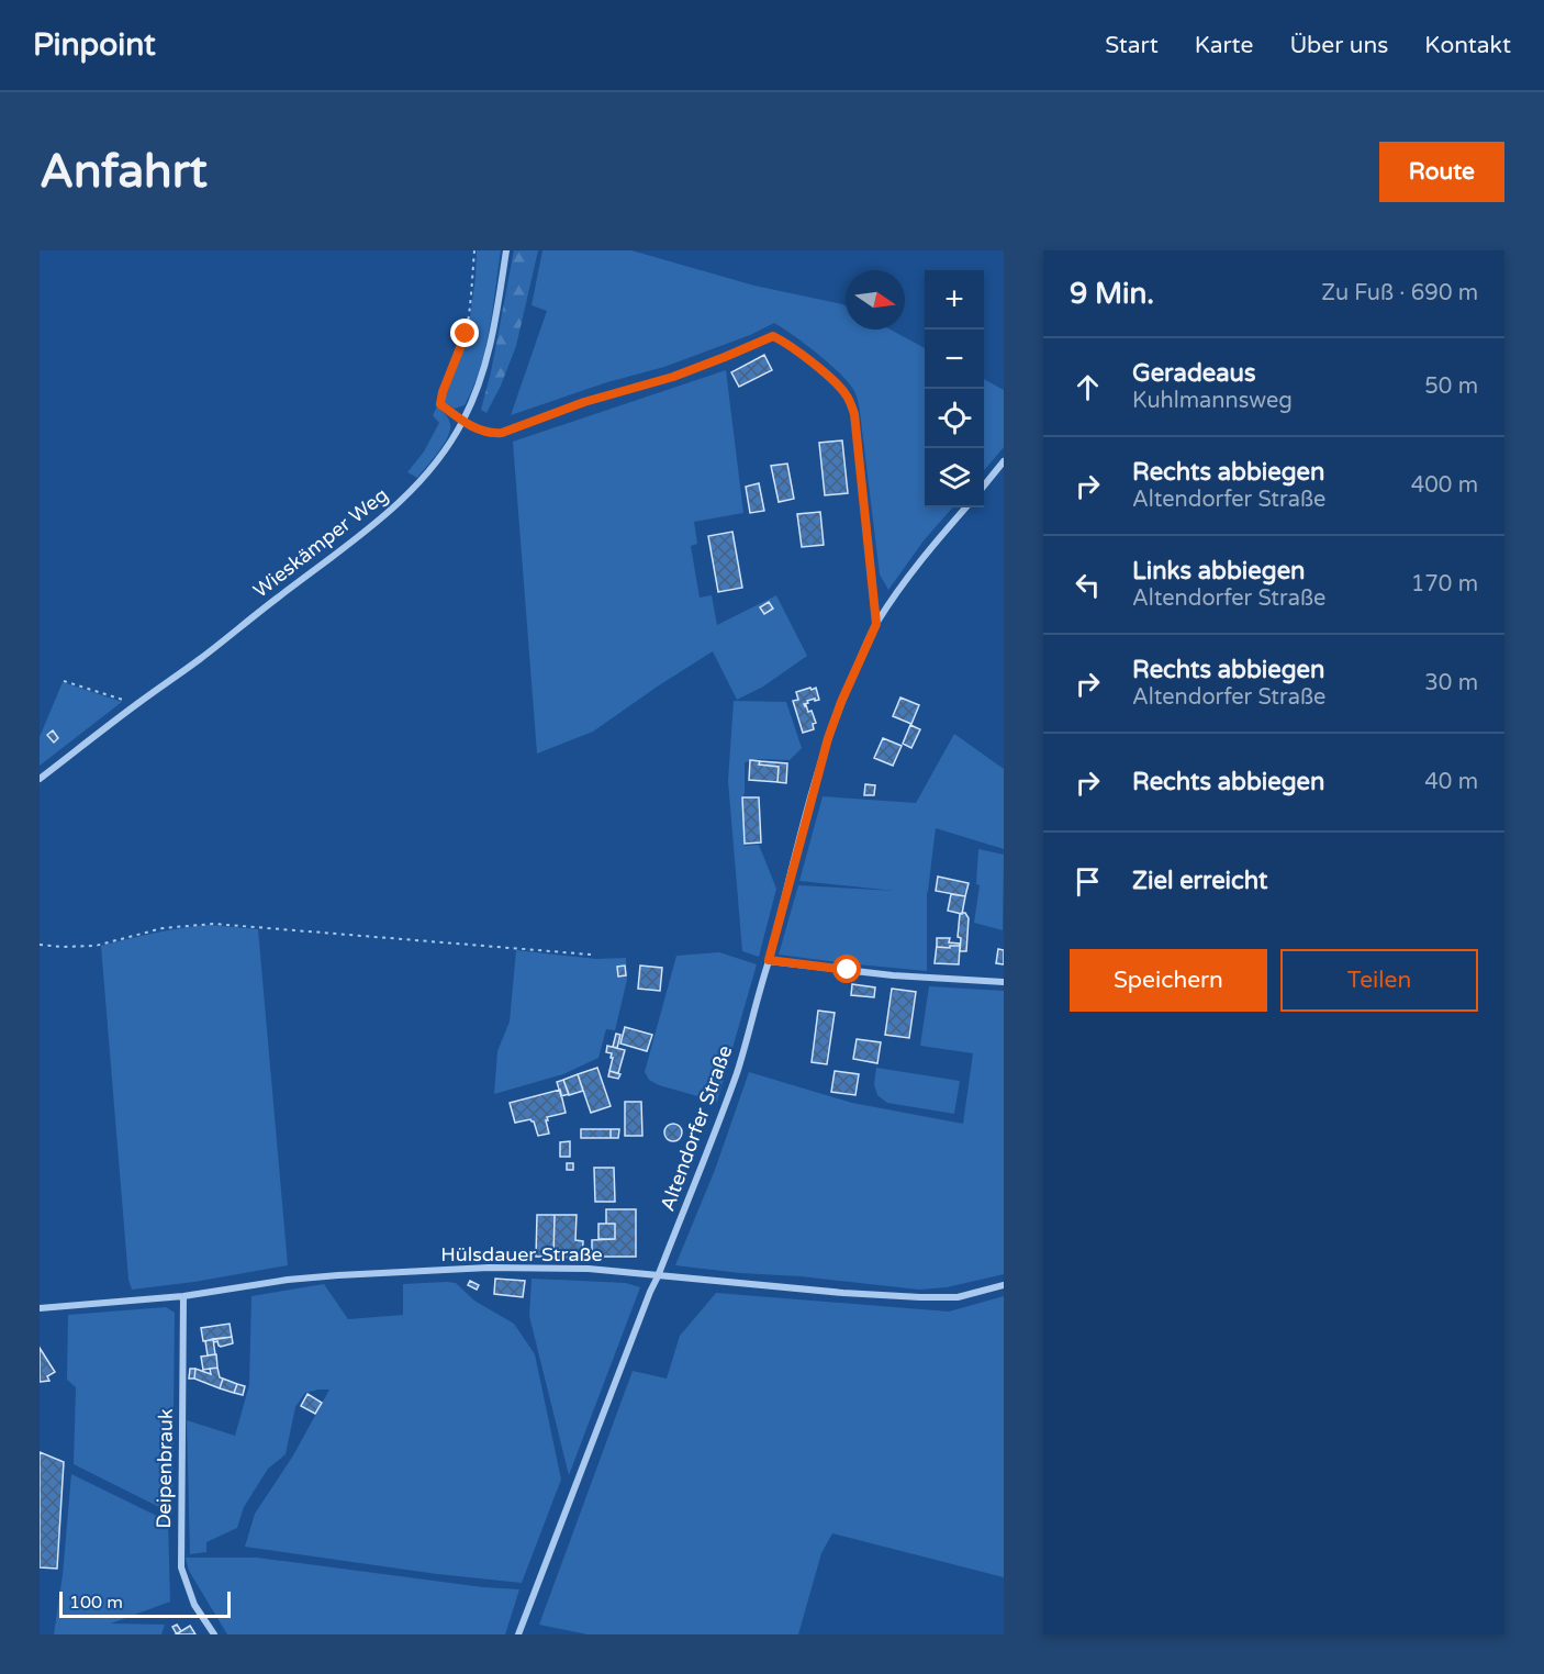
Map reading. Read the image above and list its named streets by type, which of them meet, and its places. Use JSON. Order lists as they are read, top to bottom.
{
  "streets": {
    "street": [
      "Wieskämper Weg",
      "Altendorfer Straße",
      "Hülsdauer Straße",
      "Deipenbrauk"
    ]
  },
  "crossings": [
    ["Altendorfer Straße", "Hülsdauer Straße"],
    ["Hülsdauer Straße", "Deipenbrauk"]
  ],
  "scale_bar": "100 m",
  "north": "right",
  "page": {
    "header": "Pinpoint",
    "nav": [
      "Start",
      "Karte",
      "Über uns",
      "Kontakt"
    ],
    "buttons": [
      "Route",
      ["Speichern", "Teilen"]
    ],
    "title": "Anfahrt",
    "heading": ["9 Min.", "Zu Fuß · 690 m"],
    "map_buttons": ["+", "−"],
    "list": [
      ["Geradeaus", "Kuhlmannsweg", "50 m"],
      ["Rechts abbiegen", "Altendorfer Straße", "400 m"],
      ["Links abbiegen", "Altendorfer Straße", "170 m"],
      ["Rechts abbiegen", "Altendorfer Straße", "30 m"],
      ["Rechts abbiegen", "40 m"],
      "Ziel erreicht"
    ],
    "scale": "100 m"
  }
}
